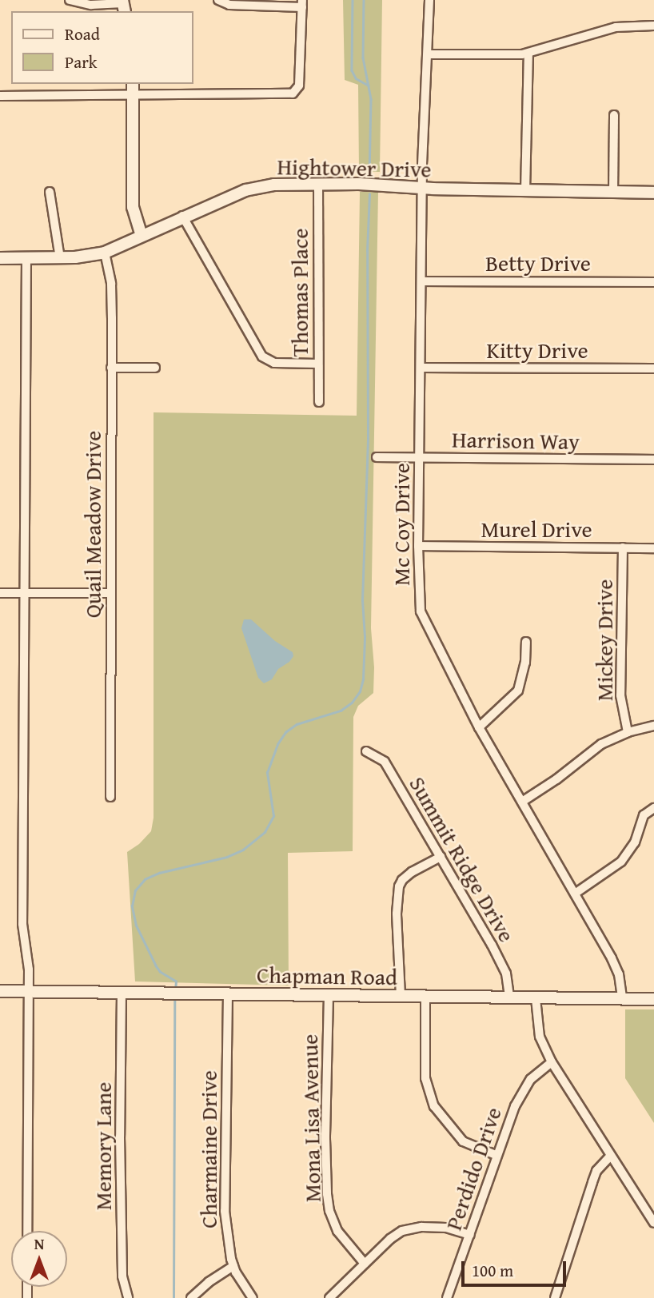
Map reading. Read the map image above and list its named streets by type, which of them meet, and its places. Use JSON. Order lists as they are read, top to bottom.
{
  "streets": {
    "street": [
      "Hightower Drive",
      "Betty Drive",
      "Thomas Place",
      "Kitty Drive",
      "Harrison Way",
      "Quail Meadow Drive",
      "Mc Coy Drive",
      "Murel Drive",
      "Mickey Drive",
      "Summit Ridge Drive",
      "Chapman Road",
      "Mona Lisa Avenue",
      "Memory Lane",
      "Charmaine Drive",
      "Perdido Drive"
    ]
  },
  "crossings": [
    ["Hightower Drive", "Thomas Place"],
    ["Hightower Drive", "Quail Meadow Drive"],
    ["Hightower Drive", "Mc Coy Drive"],
    ["Betty Drive", "Mc Coy Drive"],
    ["Kitty Drive", "Mc Coy Drive"],
    ["Harrison Way", "Mc Coy Drive"],
    ["Mc Coy Drive", "Murel Drive"],
    ["Mc Coy Drive", "Chapman Road"],
    ["Murel Drive", "Mickey Drive"],
    ["Summit Ridge Drive", "Chapman Road"],
    ["Chapman Road", "Mona Lisa Avenue"],
    ["Chapman Road", "Memory Lane"],
    ["Chapman Road", "Charmaine Drive"]
  ],
  "legend": ["Road", "Park"],
  "scale_bar": "100 m",
  "north": "top"
}
